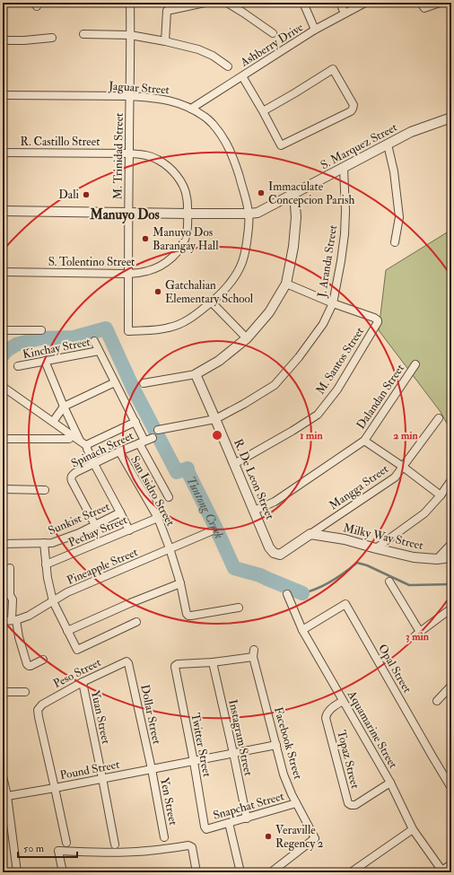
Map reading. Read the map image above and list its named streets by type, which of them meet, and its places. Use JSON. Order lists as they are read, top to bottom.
{
  "streets": {
    "street": [
      "Ashberry Drive",
      "Jaguar Street",
      "R. Castillo Street",
      "S. Marquez Street",
      "M. Trinidad Street",
      "J. Aranda Street",
      "S. Tolentino Street",
      "Kinchay Street",
      "M. Santos Street",
      "Dalandan Street",
      "Spinach Street",
      "R. De Leon Street",
      "Mangga Street",
      "San Isidro Street",
      "Sunkist Street",
      "Pechay Street",
      "Milky Way Street",
      "Pineapple Street",
      "Opal Street",
      "Peso Street",
      "Dollar Street",
      "Yuan Street",
      "Aquamarine Street",
      "Instagram Street",
      "Facebook Street",
      "Twitter Street",
      "Topaz Street",
      "Pound Street",
      "Yen Street",
      "Snapchat Street"
    ]
  },
  "crossings": [
    ["Ashberry Drive", "Jaguar Street"],
    ["Jaguar Street", "S. Marquez Street"],
    ["Jaguar Street", "M. Trinidad Street"],
    ["R. Castillo Street", "S. Marquez Street"],
    ["R. Castillo Street", "M. Trinidad Street"],
    ["R. Castillo Street", "S. Tolentino Street"],
    ["S. Marquez Street", "M. Trinidad Street"],
    ["S. Marquez Street", "J. Aranda Street"],
    ["S. Marquez Street", "S. Tolentino Street"],
    ["M. Trinidad Street", "S. Tolentino Street"],
    ["J. Aranda Street", "M. Santos Street"],
    ["J. Aranda Street", "R. De Leon Street"],
    ["Kinchay Street", "Spinach Street"],
    ["M. Santos Street", "R. De Leon Street"],
    ["Dalandan Street", "R. De Leon Street"],
    ["Spinach Street", "San Isidro Street"],
    ["Spinach Street", "Sunkist Street"],
    ["R. De Leon Street", "Mangga Street"],
    ["R. De Leon Street", "Milky Way Street"],
    ["Mangga Street", "Milky Way Street"],
    ["San Isidro Street", "Pechay Street"],
    ["San Isidro Street", "Pineapple Street"],
    ["Opal Street", "Aquamarine Street"],
    ["Peso Street", "Dollar Street"],
    ["Peso Street", "Yuan Street"],
    ["Peso Street", "Pound Street"],
    ["Dollar Street", "Pound Street"],
    ["Dollar Street", "Yen Street"],
    ["Yuan Street", "Pound Street"],
    ["Aquamarine Street", "Topaz Street"],
    ["Instagram Street", "Facebook Street"],
    ["Instagram Street", "Twitter Street"],
    ["Instagram Street", "Pound Street"],
    ["Instagram Street", "Snapchat Street"],
    ["Facebook Street", "Twitter Street"],
    ["Facebook Street", "Pound Street"],
    ["Facebook Street", "Snapchat Street"],
    ["Twitter Street", "Pound Street"],
    ["Twitter Street", "Snapchat Street"],
    ["Pound Street", "Yen Street"]
  ],
  "districts": ["Manuyo Dos"],
  "water": ["Tuntong Creek"],
  "places": [
    "Immaculate Concepcion Parish",
    "Dali",
    "Manuyo Dos Barangay Hall",
    "Gatchalian Elementary School",
    "Veraville Regency 2"
  ],
  "scale_bar": "50 m",
  "rings": ["1 min", "2 min", "3 min"]
}
